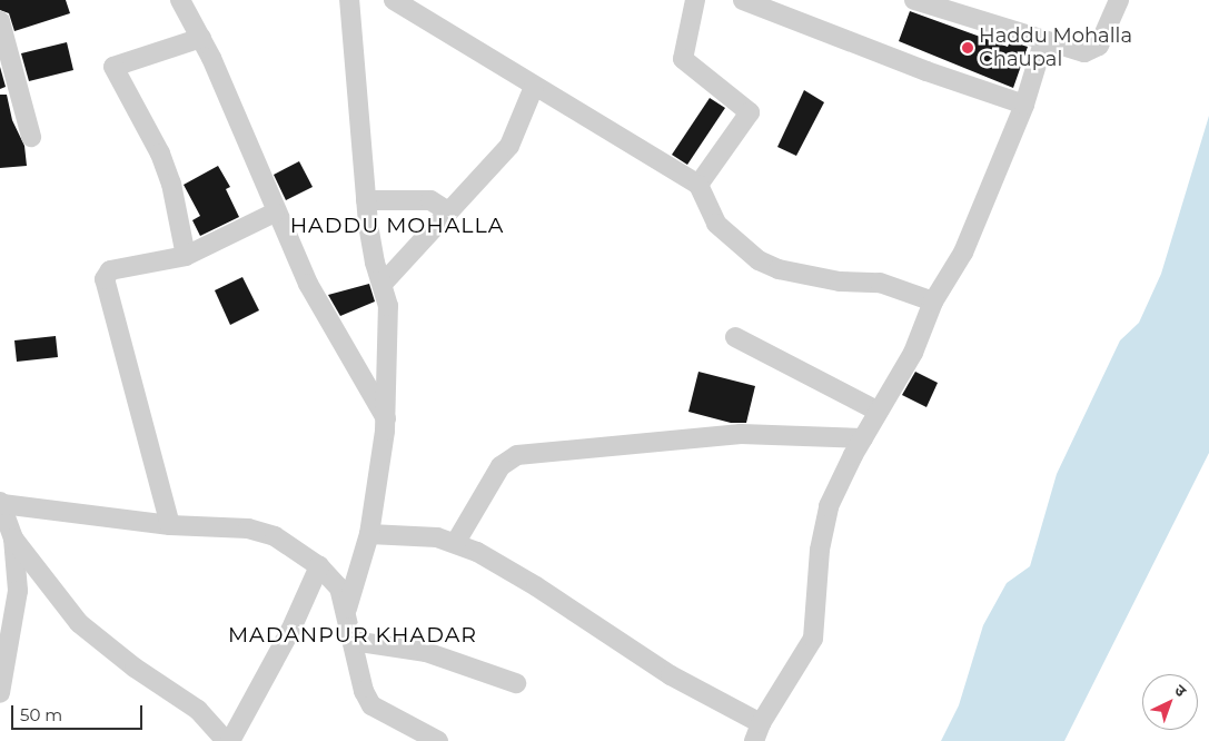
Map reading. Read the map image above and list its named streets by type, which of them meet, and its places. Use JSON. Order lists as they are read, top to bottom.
{
  "districts": ["HADDU MOHALLA", "MADANPUR KHADAR"],
  "places": ["Haddu Mohalla Chaupal"],
  "scale_bar": "50 m",
  "north": "top right"
}
